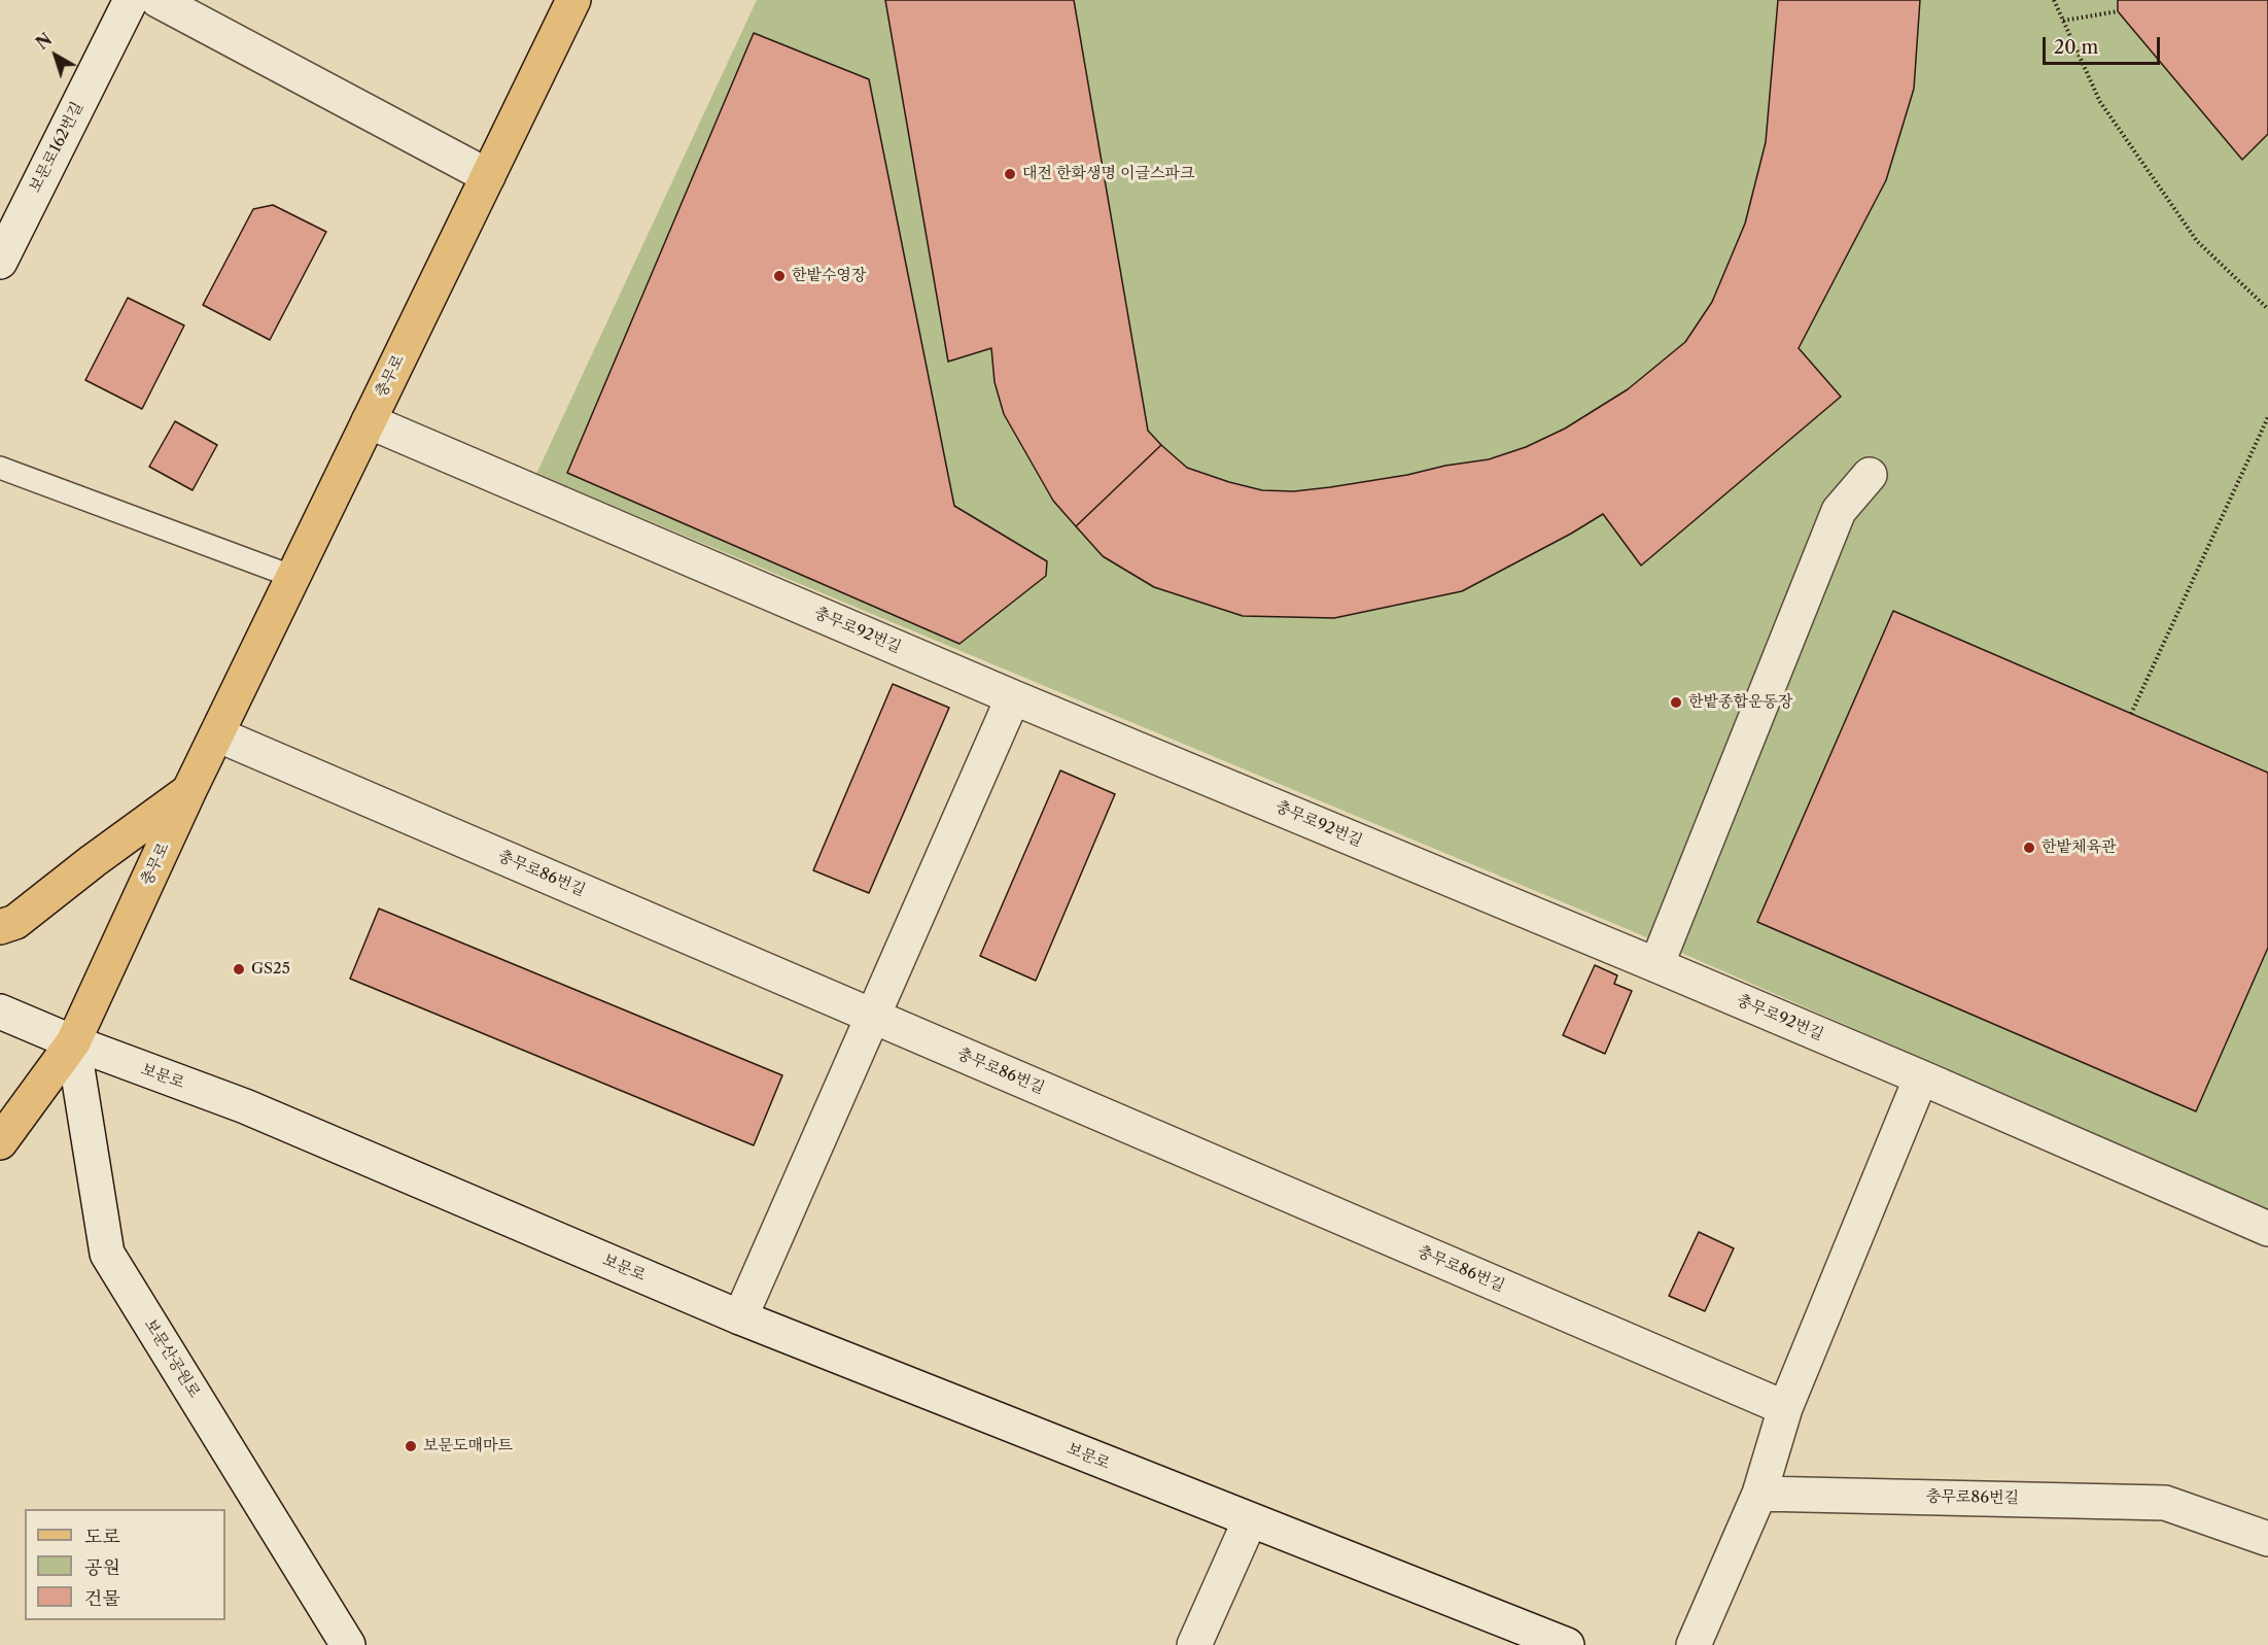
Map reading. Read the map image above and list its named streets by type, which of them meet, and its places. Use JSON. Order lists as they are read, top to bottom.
{
  "streets": {
    "main road": ["충무로"],
    "street": [
      "보문로162번길",
      "충무로92번길",
      "충무로86번길",
      "보문로",
      "보문산공원로"
    ]
  },
  "crossings": [
    ["충무로", "충무로92번길"],
    ["충무로", "충무로86번길"],
    ["충무로", "보문로"],
    ["충무로", "보문산공원로"],
    ["보문로", "보문산공원로"]
  ],
  "places": [
    "대전 한화생명 이글스파크",
    "한밭수영장",
    "한밭종합운동장",
    "한밭체육관",
    "GS25",
    "보문도매마트"
  ],
  "legend": ["도로", "공원", "건물"],
  "scale_bar": "20 m",
  "north": "top left"
}
